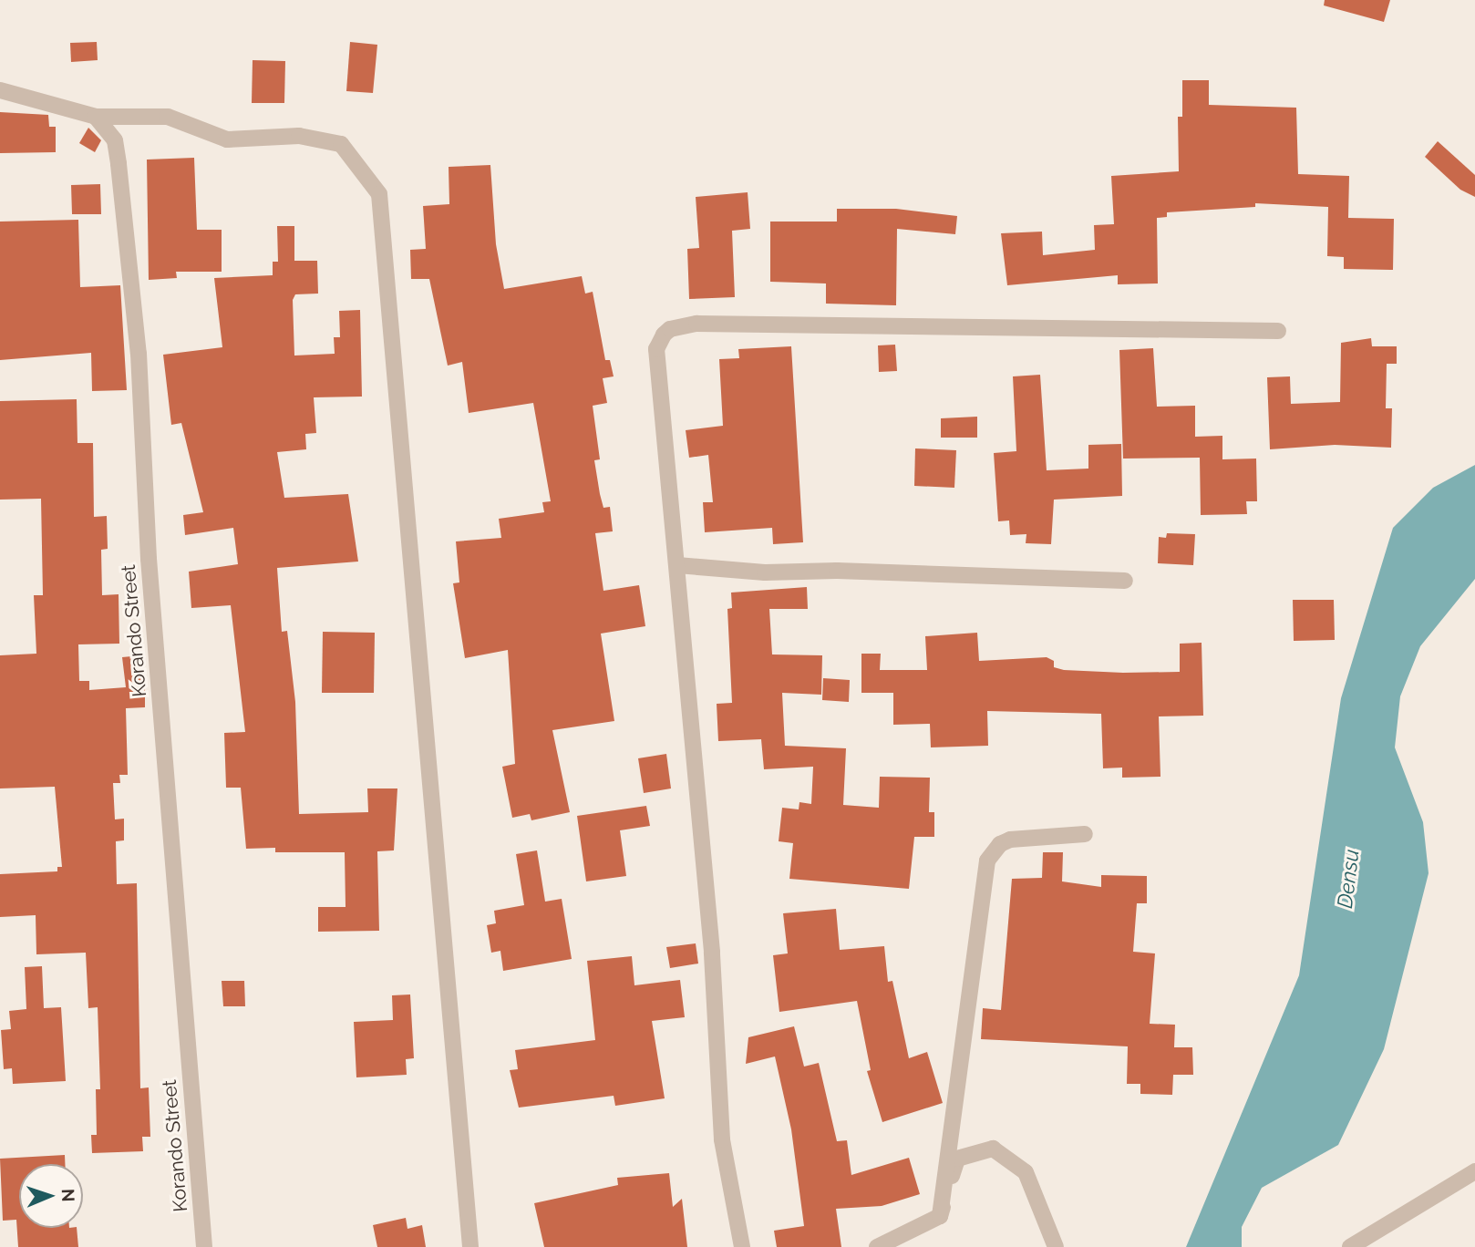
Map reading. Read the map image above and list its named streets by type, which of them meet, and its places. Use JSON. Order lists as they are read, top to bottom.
{
  "streets": {
    "street": ["Korando Street"]
  },
  "water": ["Densu"],
  "north": "right"
}
